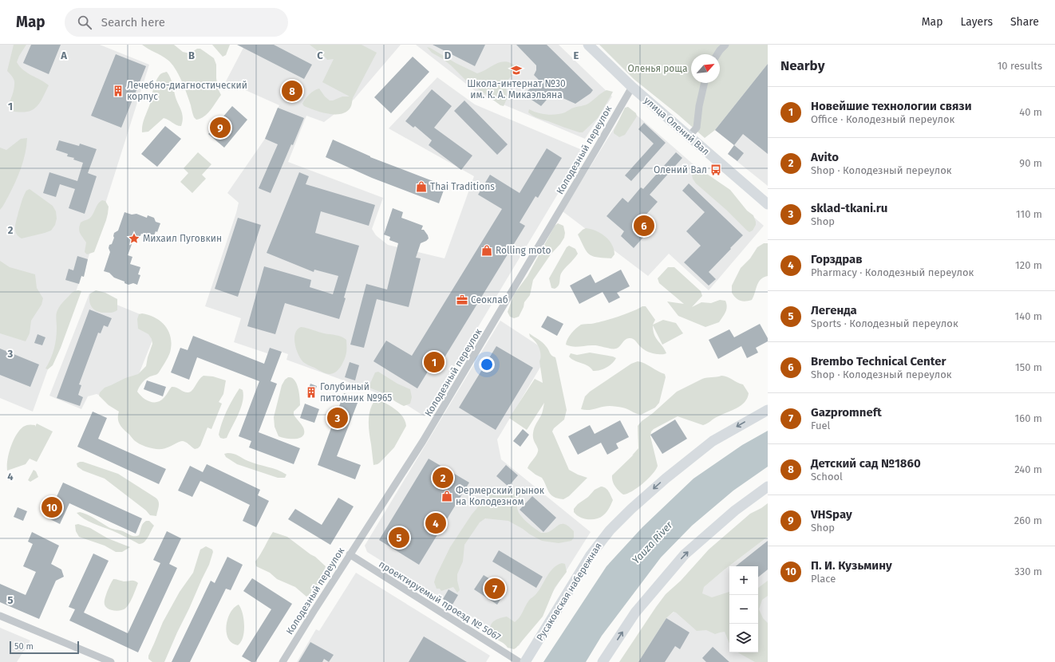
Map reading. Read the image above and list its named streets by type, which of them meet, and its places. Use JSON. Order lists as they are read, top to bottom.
{
  "streets": {
    "main road": ["улица Олений Вал", "Русаковская набережная"],
    "street": ["Колодезный переулок", "проектируемый проезд № 5067"]
  },
  "crossings": [
    ["улица Олений Вал", "Колодезный переулок"],
    ["Колодезный переулок", "проектируемый проезд № 5067"]
  ],
  "water": ["Yauza River"],
  "parks": ["Оленья роща"],
  "places": {
    "school or university": ["Школа-интернат №30 им. К. А. Микаэльяна"],
    "building": ["Лечебно-диагностический корпус", "Голубиный питомник №965"],
    "bus stop": ["Олений Вал"],
    "shop": ["Thai Traditions", "Rolling moto", "Фермерский рынок на Колодезном"],
    "place": ["Михаил Пуговкин"],
    "office": ["Сеоклаб"]
  },
  "scale_bar": "50 m",
  "north": "top right",
  "page": {
    "header": "Map",
    "search": "Search here",
    "nav": ["Map", "Layers", "Share"],
    "heading": ["Nearby", "10 results"],
    "pins": [
      "8",
      "9",
      "6",
      "1",
      "3",
      "2",
      "10",
      "4",
      "5",
      "7"
    ],
    "list": [
      {
        "mark": "1",
        "name": "Новейшие технологии связи",
        "note": "Office · Колодезный переулок",
        "value": "40 m"
      },
      {
        "mark": "2",
        "name": "Avito",
        "note": "Shop · Колодезный переулок",
        "value": "90 m"
      },
      {
        "mark": "3",
        "name": "sklad-tkani.ru",
        "note": "Shop",
        "value": "110 m"
      },
      {
        "mark": "4",
        "name": "Горздрав",
        "note": "Pharmacy · Колодезный переулок",
        "value": "120 m"
      },
      {
        "mark": "5",
        "name": "Легенда",
        "note": "Sports · Колодезный переулок",
        "value": "140 m"
      },
      {
        "mark": "6",
        "name": "Brembo Technical Center",
        "note": "Shop · Колодезный переулок",
        "value": "150 m"
      },
      {
        "mark": "7",
        "name": "Gazpromneft",
        "note": "Fuel",
        "value": "160 m"
      },
      {
        "mark": "8",
        "name": "Детский сад №1860",
        "note": "School",
        "value": "240 m"
      },
      {
        "mark": "9",
        "name": "VHSpay",
        "note": "Shop",
        "value": "260 m"
      },
      {
        "mark": "10",
        "name": "П. И. Кузьмину",
        "note": "Place",
        "value": "330 m"
      }
    ],
    "map_buttons": ["+", "−"],
    "scale": "50 m"
  },
  "grid": {
    "columns": [
      "A",
      "B",
      "C",
      "D",
      "E"
    ],
    "rows": [
      "1",
      "2",
      "3",
      "4",
      "5"
    ]
  }
}
